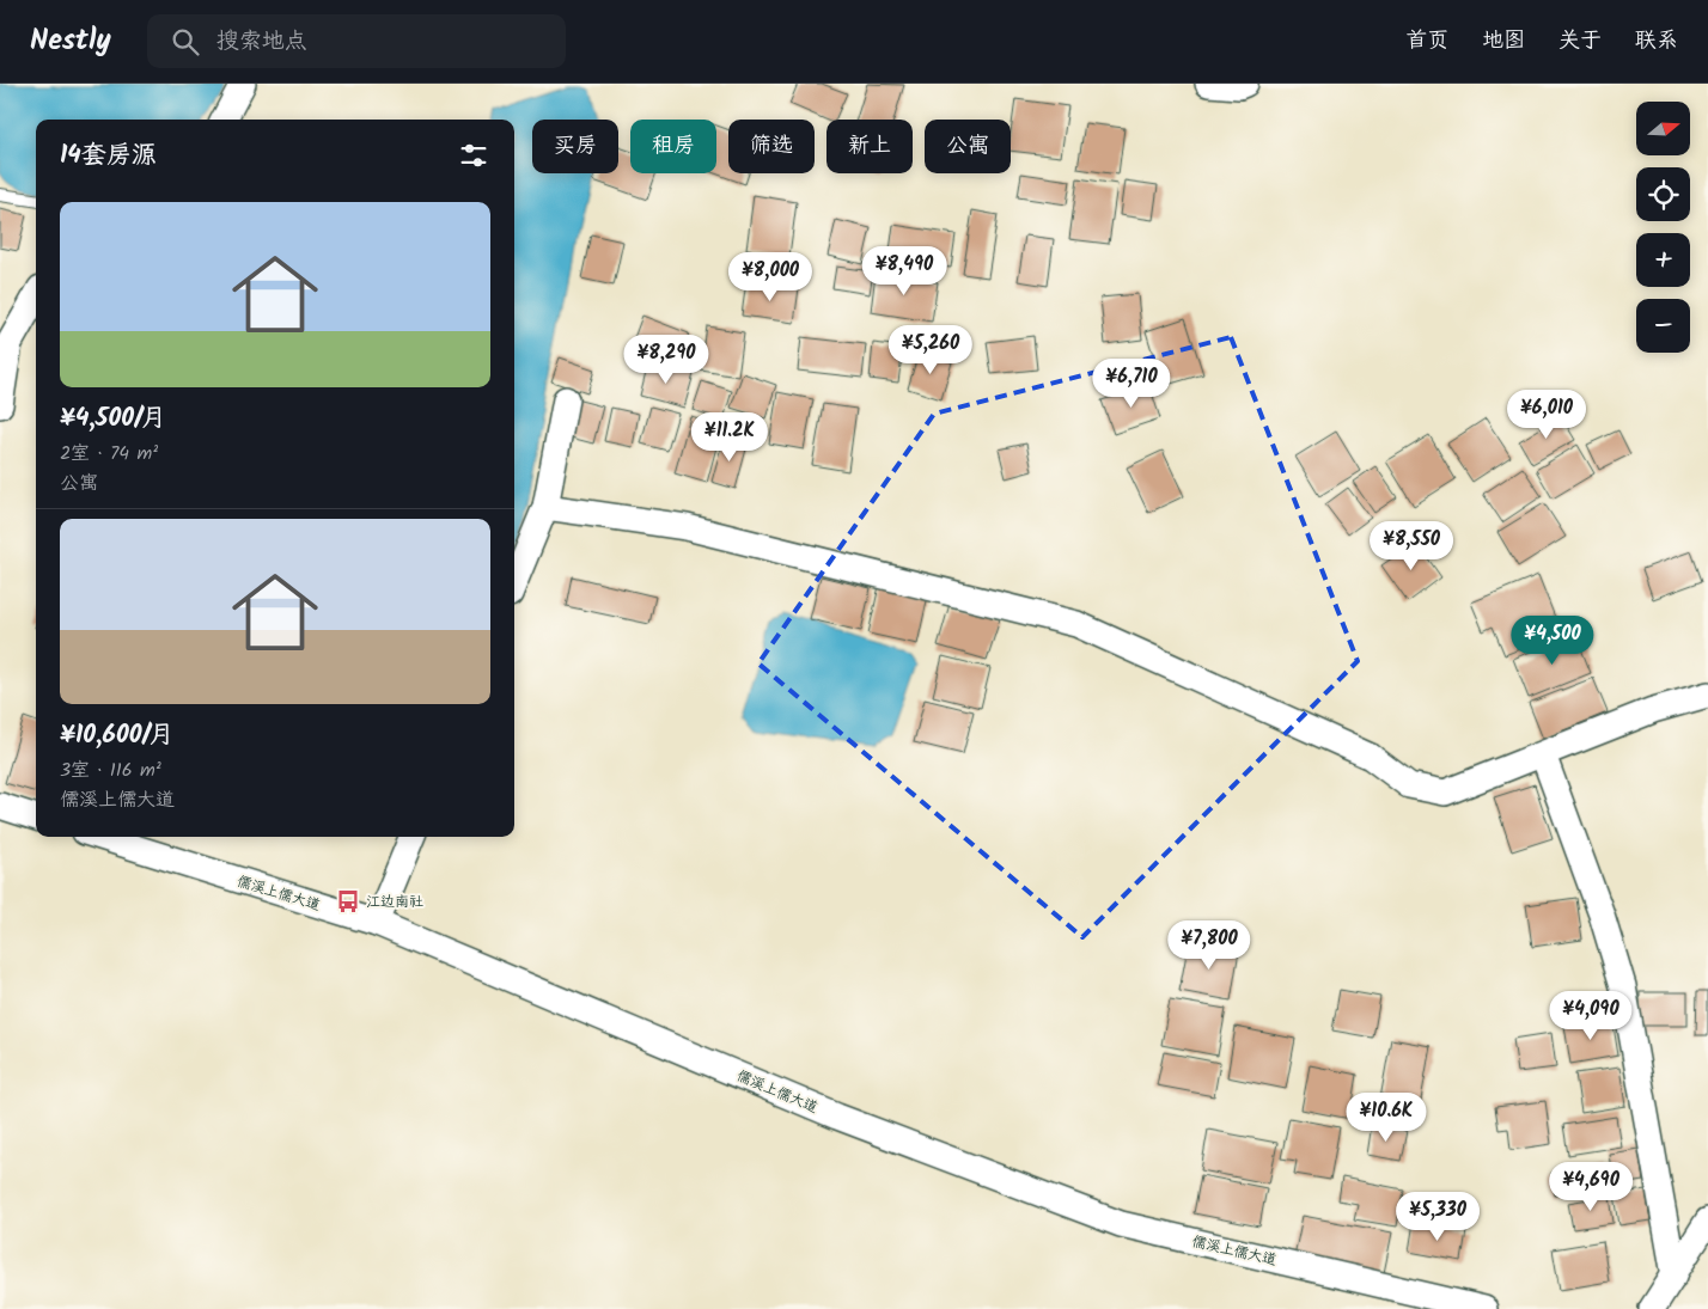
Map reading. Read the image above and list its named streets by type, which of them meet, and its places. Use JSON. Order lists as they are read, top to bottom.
{
  "streets": {
    "street": ["儒溪上儒大道"]
  },
  "places": {
    "bus stop": ["江边南社"]
  },
  "north": "right",
  "page": {
    "header": "Nestly",
    "search": "搜索地点",
    "nav": [
      "首页",
      "地图",
      "关于",
      "联系"
    ],
    "map_buttons": ["+", "−"],
    "chip": [
      "买房",
      "租房",
      "筛选",
      "新上",
      "公寓"
    ],
    "heading": "14套房源",
    "list": [
      {
        "name": "¥4,500/月",
        "note": "2室 · 74 m² · 公寓"
      },
      {
        "name": "¥10,600/月",
        "note": "3室 · 116 m² · 儒溪上儒大道"
      }
    ],
    "price": [
      "¥8,490",
      "¥8,000",
      "¥5,260",
      "¥8,290",
      "¥6,710",
      "¥6,010",
      "¥11.2K",
      "¥8,550",
      "¥4,500",
      "¥7,800",
      "¥4,090",
      "¥10.6K",
      "¥4,690",
      "¥5,330"
    ]
  }
}
